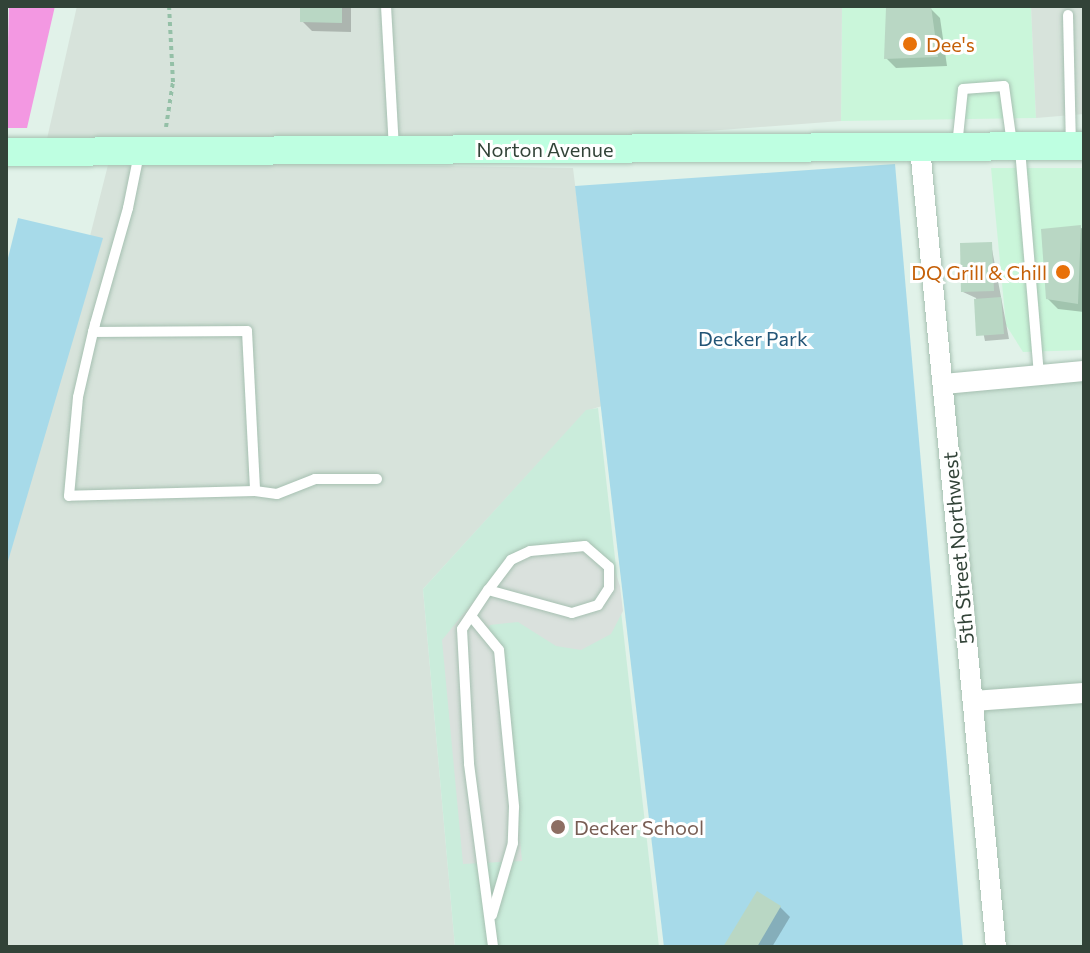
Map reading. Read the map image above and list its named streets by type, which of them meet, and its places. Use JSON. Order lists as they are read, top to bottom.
{
  "streets": {
    "main road": ["Norton Avenue"],
    "street": ["5th Street Northwest"]
  },
  "crossings": [
    ["Norton Avenue", "5th Street Northwest"]
  ],
  "parks": ["Decker Park"],
  "places": ["Dee's", "DQ Grill & Chill", "Decker School"]
}
